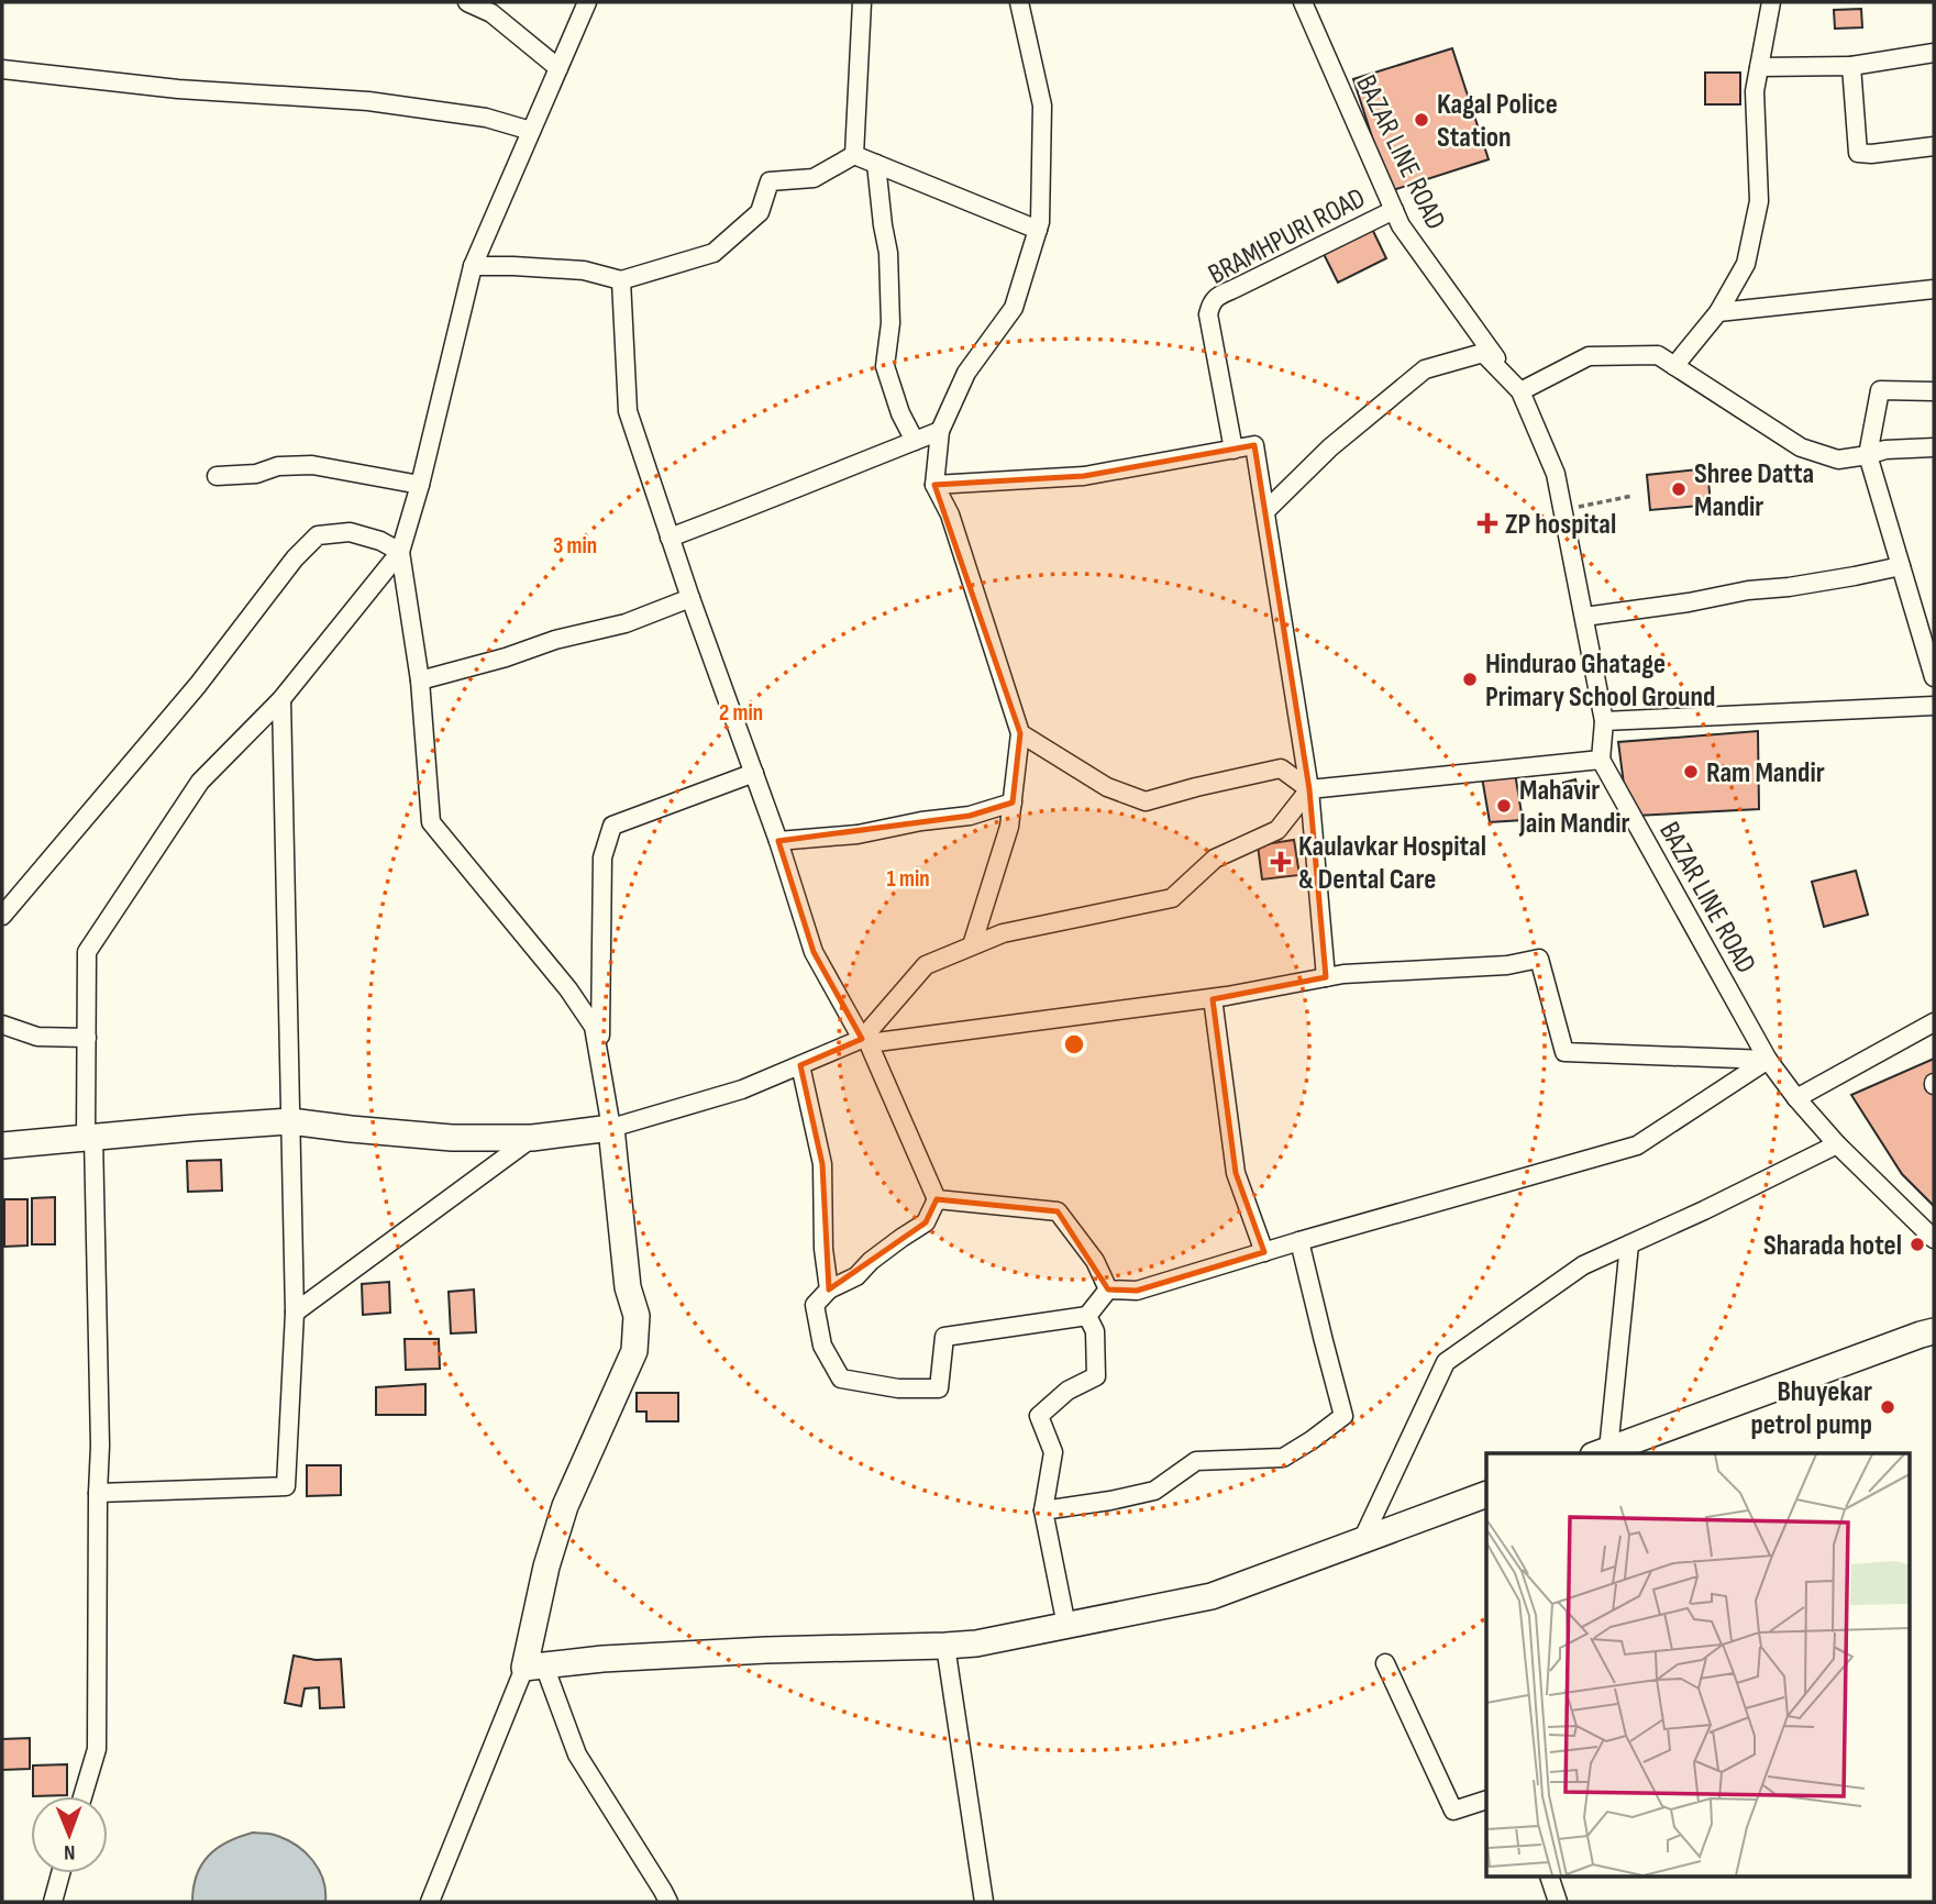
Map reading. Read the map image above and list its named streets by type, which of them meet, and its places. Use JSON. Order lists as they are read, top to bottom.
{
  "streets": {
    "street": ["BAZAR LINE ROAD", "BRAMHPURI ROAD"]
  },
  "crossings": [
    ["BAZAR LINE ROAD", "BRAMHPURI ROAD"]
  ],
  "places": {
    "other": [
      "Kagal Police Station",
      "Shree Datta Mandir",
      "Hindurao Ghatage Primary School Ground",
      "Ram Mandir",
      "Mahavir Jain Mandir",
      "Sharada hotel",
      "Bhuyekar petrol pump"
    ],
    "health": ["ZP hospital", "Kaulavkar Hospital & Dental Care"]
  },
  "north": "bottom",
  "rings": ["3 min", "2 min", "1 min"]
}
